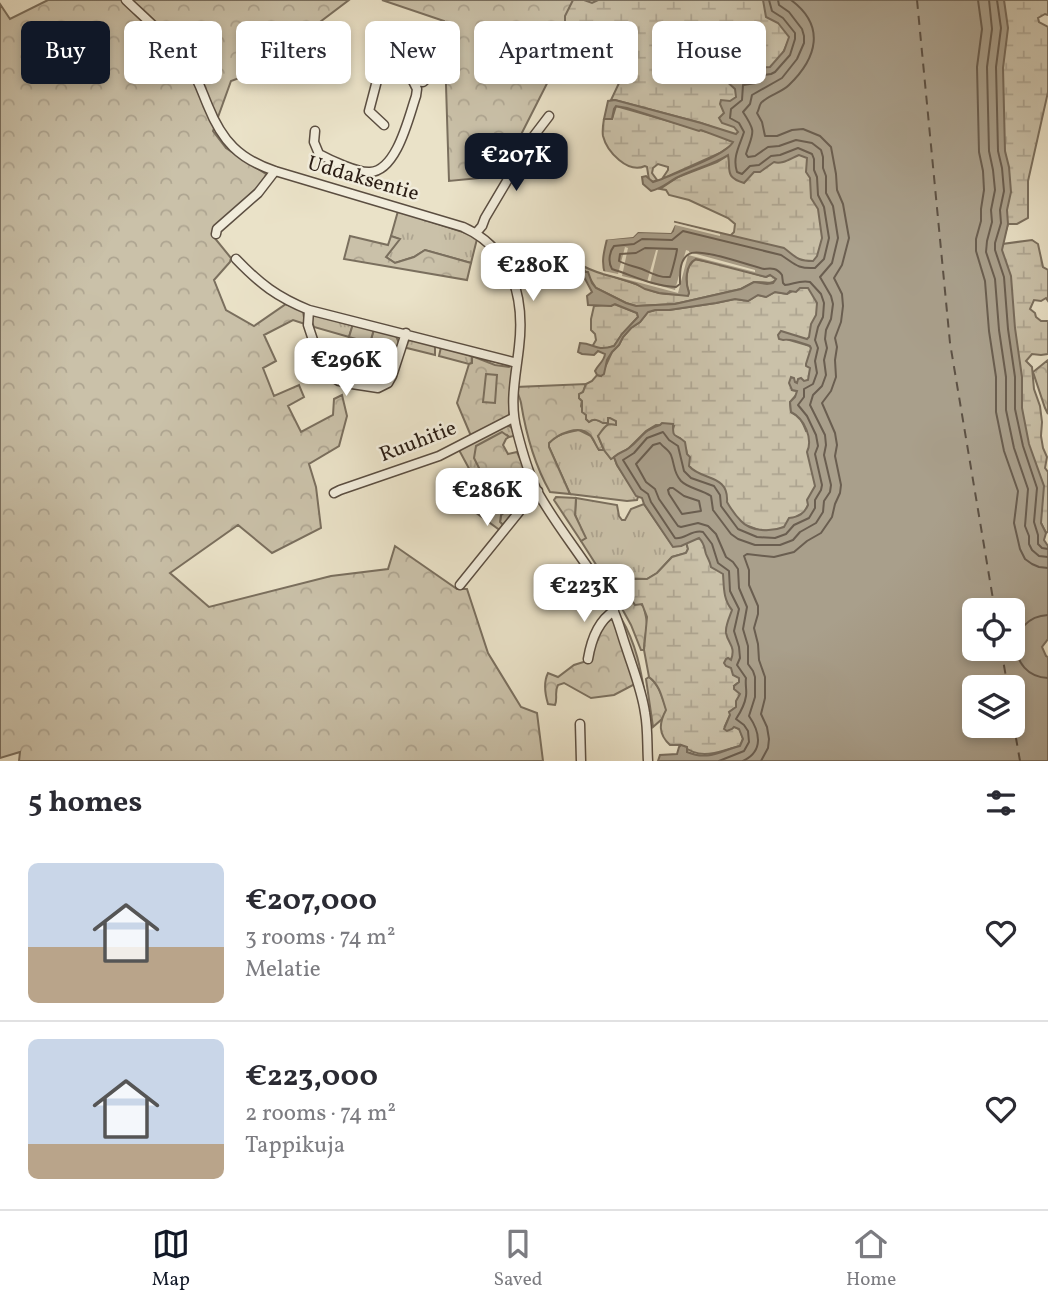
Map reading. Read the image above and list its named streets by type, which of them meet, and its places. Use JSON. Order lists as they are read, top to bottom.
{
  "streets": {
    "street": ["Uddaksentie", "Ruuhitie"]
  },
  "crossings": [
    ["Uddaksentie", "Ruuhitie"]
  ],
  "page": {
    "chip": [
      "Buy",
      "Rent",
      "Filters",
      "New",
      "Apartment",
      "House"
    ],
    "price": [
      "€207K",
      "€280K",
      "€296K",
      "€286K",
      "€223K"
    ],
    "heading": "5 homes",
    "list": [
      {
        "name": "€207,000",
        "note": "3 rooms · 74 m² · Melatie"
      },
      {
        "name": "€223,000",
        "note": "2 rooms · 74 m² · Tappikuja"
      }
    ],
    "tabs": ["Map", "Saved", "Home"]
  }
}
